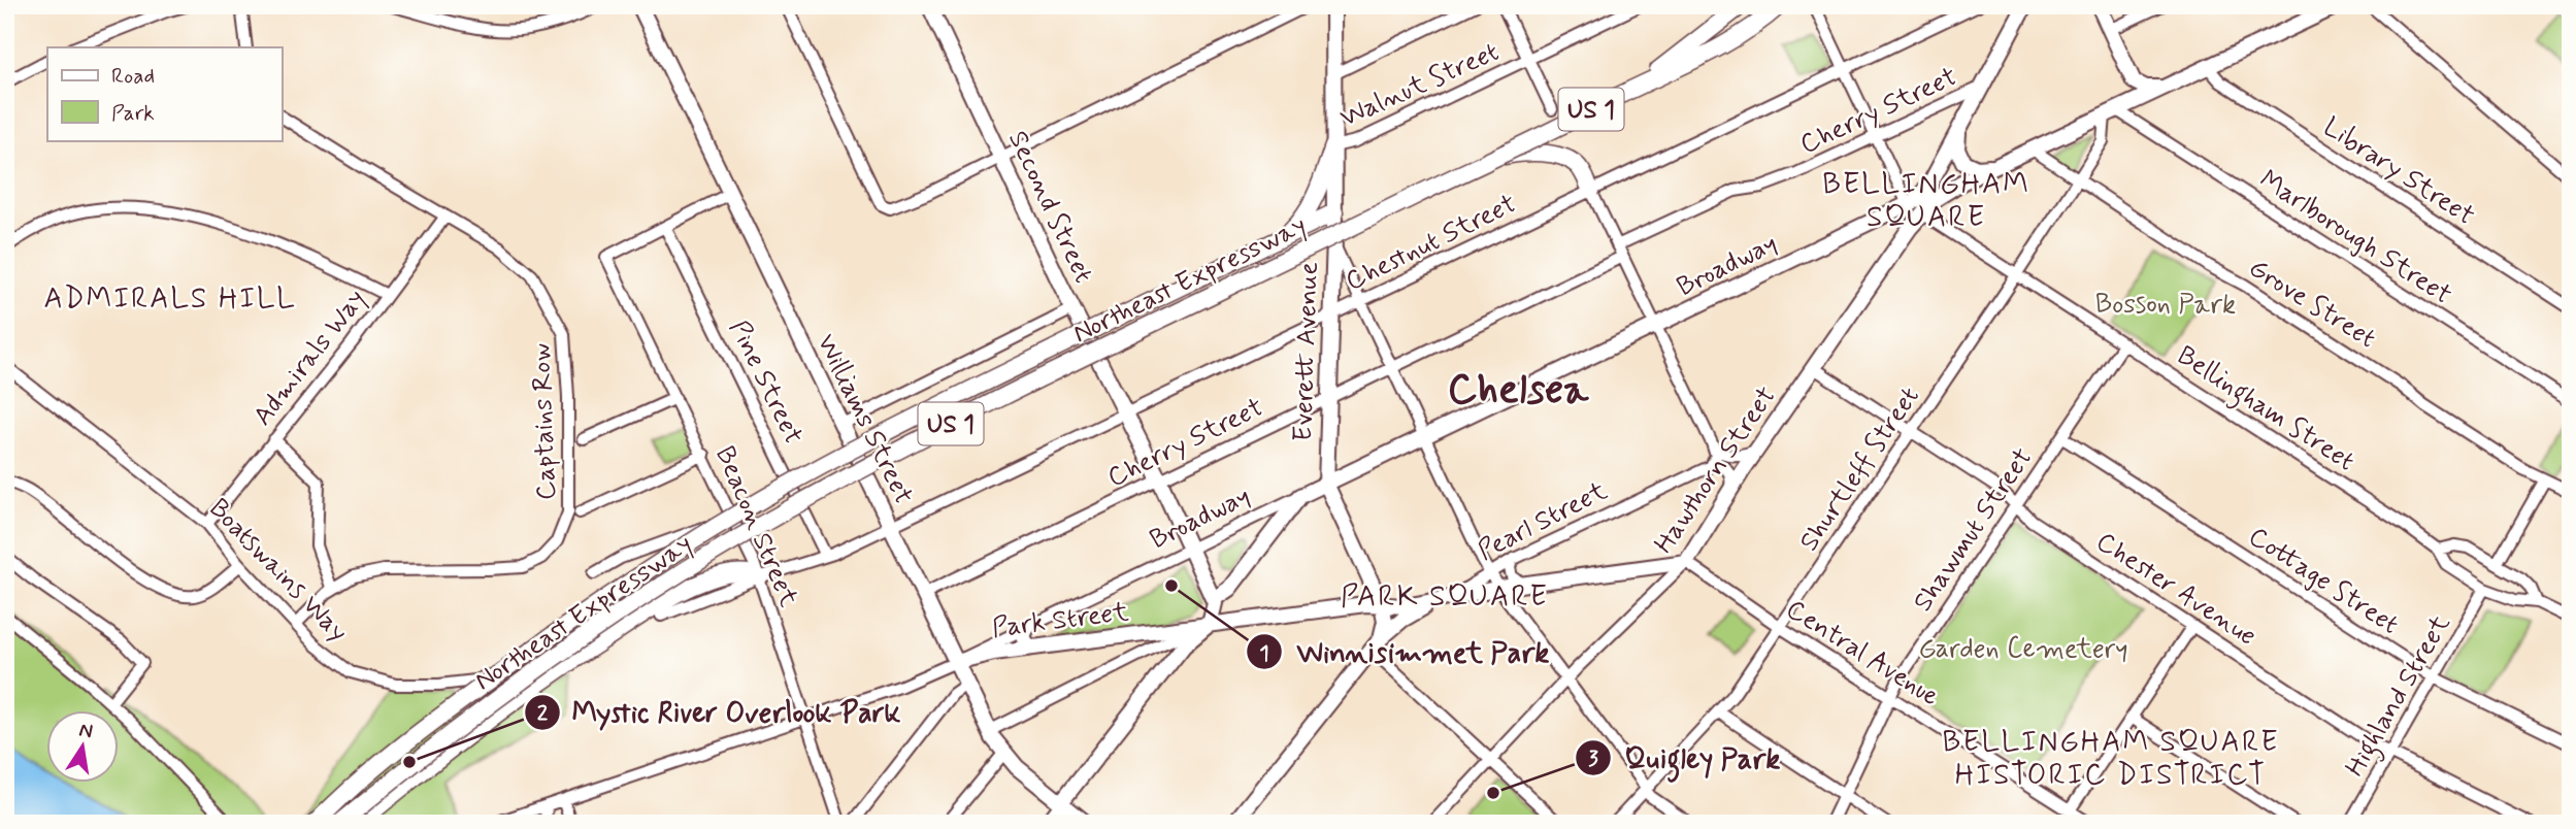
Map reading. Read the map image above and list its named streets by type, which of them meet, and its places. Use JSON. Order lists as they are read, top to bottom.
{
  "streets": {
    "highway": ["US 1", "Northeast Expressway"],
    "main road": [
      "Second Street",
      "Broadway",
      "Everett Avenue",
      "Williams Street",
      "Hawthorn Street",
      "Pearl Street",
      "Park Street"
    ],
    "street": [
      "Walnut Street",
      "Cherry Street",
      "Library Street",
      "Marlborough Street",
      "Chestnut Street",
      "Grove Street",
      "Admirals Way",
      "Pine Street",
      "Bellingham Street",
      "Captains Row",
      "Shurtleff Street",
      "Beacon Street",
      "Shawmut Street",
      "Boatswains Way",
      "Cottage Street",
      "Chester Avenue",
      "Central Avenue",
      "Highland Street"
    ]
  },
  "crossings": [
    ["Walnut Street", "Everett Avenue"],
    ["Cherry Street", "Second Street"],
    ["Cherry Street", "Broadway"],
    ["Cherry Street", "Everett Avenue"],
    ["Cherry Street", "Williams Street"],
    ["Second Street", "Chestnut Street"],
    ["Second Street", "Broadway"],
    ["Marlborough Street", "Shurtleff Street"],
    ["Chestnut Street", "Everett Avenue"],
    ["Chestnut Street", "Pine Street"],
    ["Chestnut Street", "Williams Street"],
    ["Chestnut Street", "Beacon Street"],
    ["Broadway", "Everett Avenue"],
    ["Broadway", "Williams Street"],
    ["Broadway", "Beacon Street"],
    ["Broadway", "Park Street"],
    ["Grove Street", "Shurtleff Street"],
    ["Admirals Way", "Captains Row"],
    ["Admirals Way", "Boatswains Way"],
    ["Pine Street", "Beacon Street"],
    ["Bellingham Street", "Shurtleff Street"],
    ["Bellingham Street", "Hawthorn Street"],
    ["Bellingham Street", "Shawmut Street"],
    ["Bellingham Street", "Highland Street"],
    ["Williams Street", "Park Street"],
    ["Captains Row", "Boatswains Way"],
    ["Shurtleff Street", "Chester Avenue"],
    ["Shurtleff Street", "Central Avenue"],
    ["Hawthorn Street", "Chester Avenue"],
    ["Hawthorn Street", "Park Street"],
    ["Hawthorn Street", "Central Avenue"],
    ["Pearl Street", "Park Street"],
    ["Beacon Street", "Boatswains Way"],
    ["Shawmut Street", "Cottage Street"],
    ["Shawmut Street", "Chester Avenue"],
    ["Shawmut Street", "Central Avenue"],
    ["Cottage Street", "Highland Street"],
    ["Chester Avenue", "Highland Street"],
    ["Park Street", "Central Avenue"]
  ],
  "districts": [
    "BELLINGHAM SQUARE",
    "ADMIRALS HILL",
    "Chelsea",
    "PARK SQUARE",
    "BELLINGHAM SQUARE HISTORIC DISTRICT"
  ],
  "parks": ["Bosson Park", "Garden Cemetery"],
  "places": ["Winnisimmet Park", "Mystic River Overlook Park", "Quigley Park"],
  "legend": ["Road", "Park"],
  "north": "top"
}
